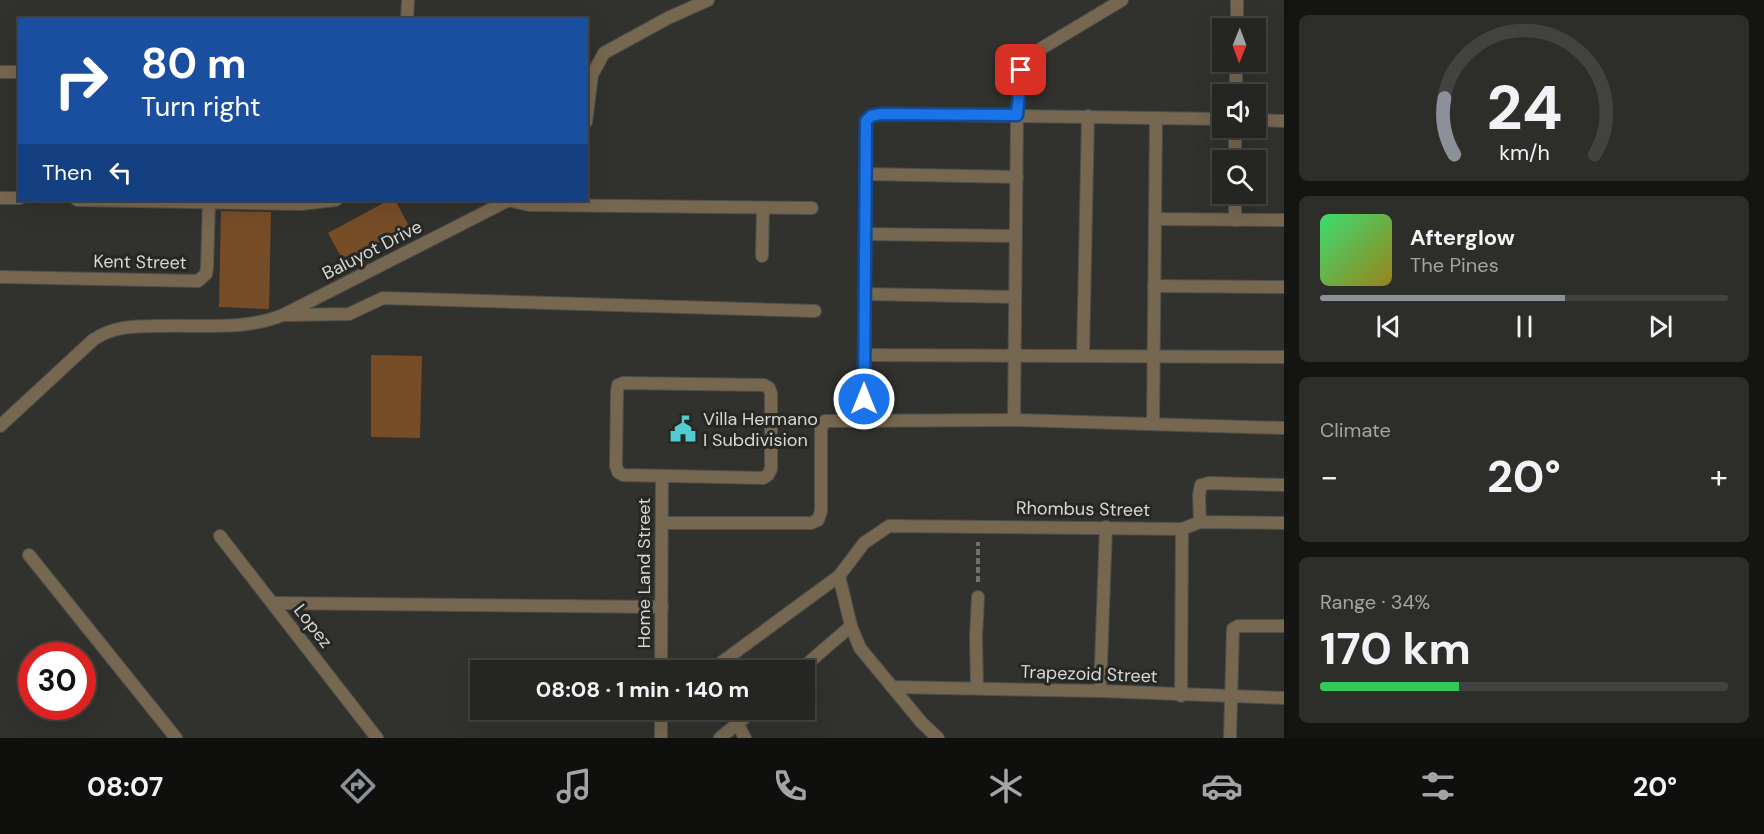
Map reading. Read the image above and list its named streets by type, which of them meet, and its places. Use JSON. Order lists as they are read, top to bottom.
{
  "streets": {
    "street": [
      "Baluyot Drive",
      "Kent Street",
      "Rhombus Street",
      "Home Land Street",
      "Lopez",
      "Trapezoid Street"
    ]
  },
  "places": {
    "public building": ["Villa Hermano I Subdivision"]
  },
  "north": "bottom",
  "page": {
    "turn": ["80 m", "Turn right"],
    "then": "Then",
    "song": ["Afterglow", "The Pines"],
    "tile": [
      "Climate",
      ["Range · 34%", "170 km"]
    ],
    "heat": ["−", "20°", "+"],
    "limit": "30",
    "trip": "08:08 · 1 min · 140 m",
    "tabs": ["08:07", "20°"],
    "gauge": ["24", "km/h"]
  }
}
